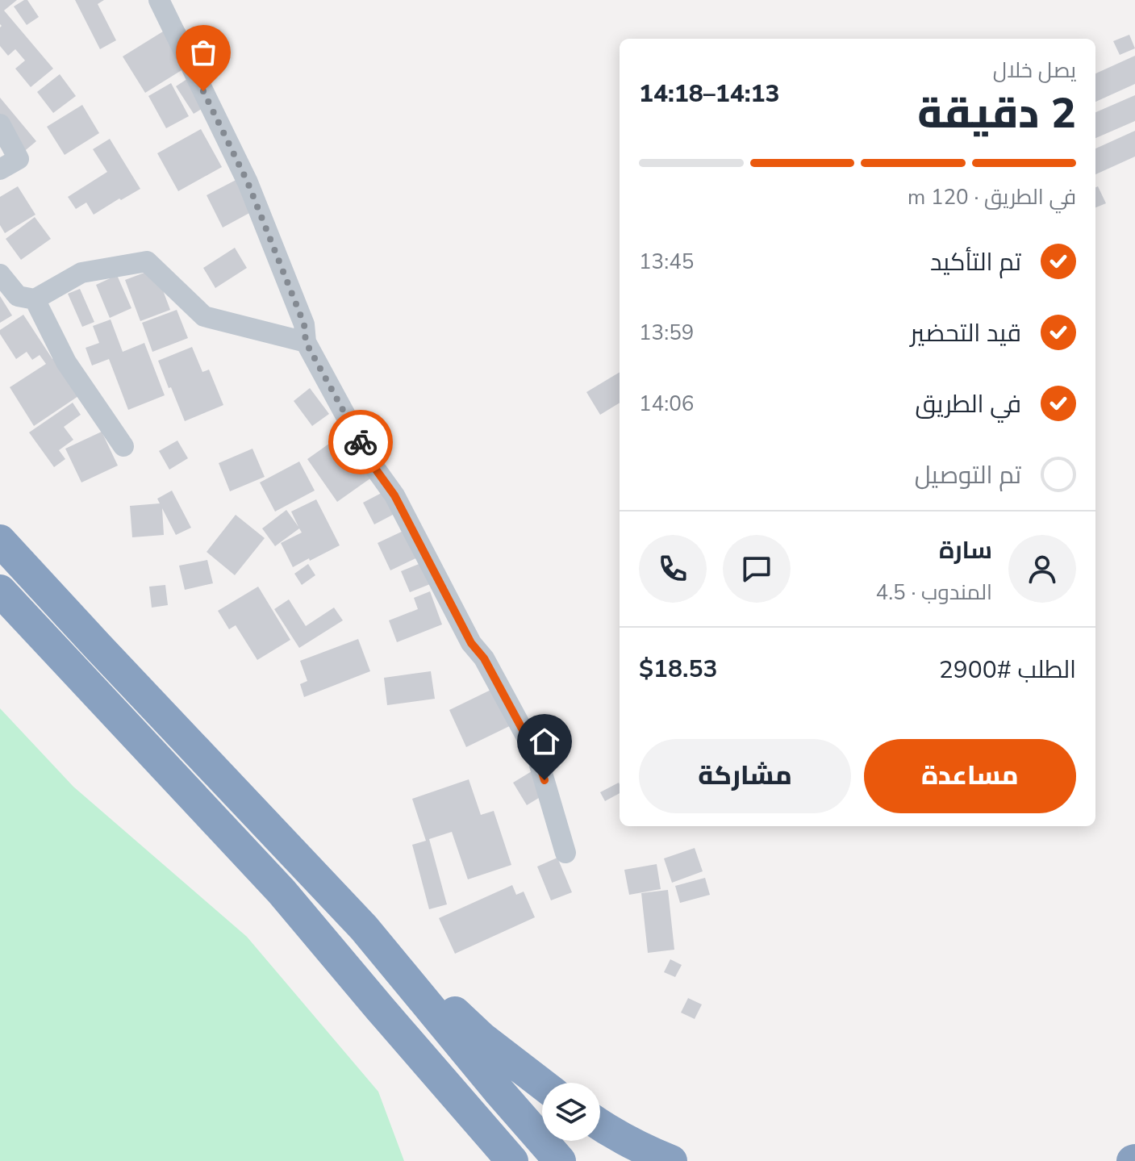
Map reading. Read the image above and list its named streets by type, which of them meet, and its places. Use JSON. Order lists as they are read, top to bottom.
{
  "page": {
    "heading": ["2 دقيقة", "يصل خلال", "14:13–14:18"],
    "panel": [
      "سارة",
      "المندوب · 4.5",
      "الطلب #2900",
      "$18.53"
    ],
    "bar": "في الطريق · 120 m",
    "list": [
      ["تم التأكيد", "13:45"],
      ["قيد التحضير", "13:59"],
      ["في الطريق", "14:06"],
      "تم التوصيل"
    ],
    "buttons": ["مساعدة", "مشاركة"]
  }
}
